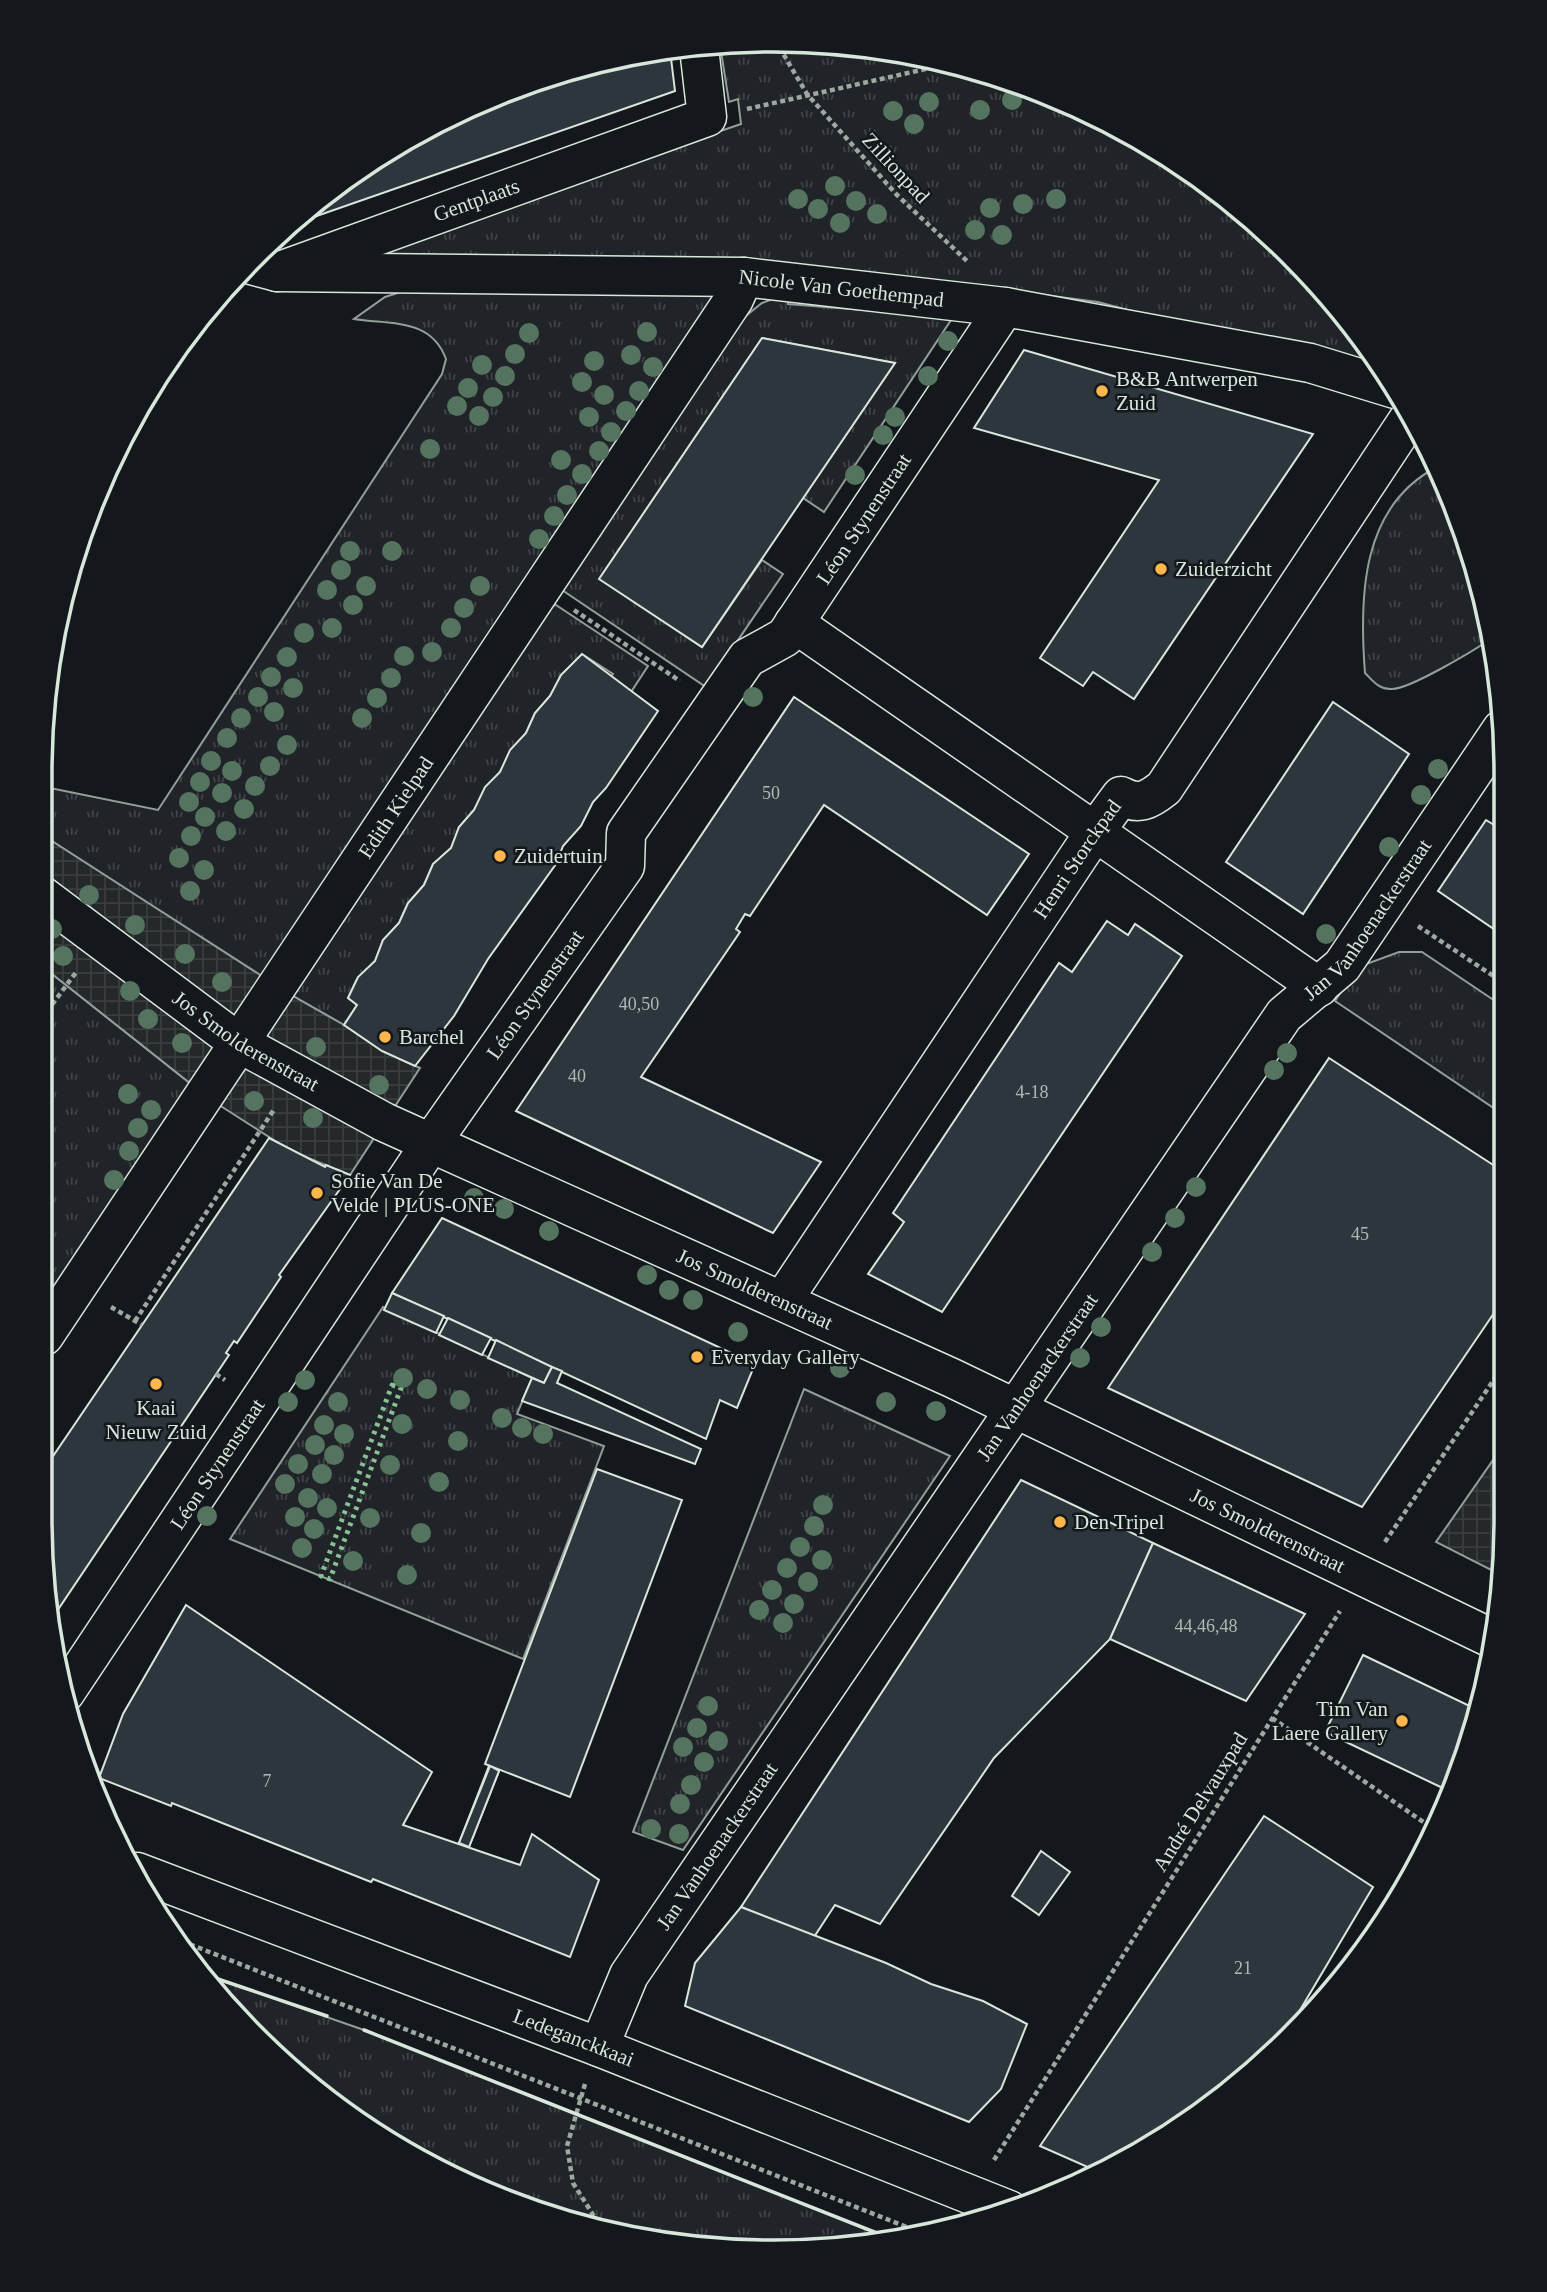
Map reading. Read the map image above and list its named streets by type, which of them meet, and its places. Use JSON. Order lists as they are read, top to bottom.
{
  "streets": {
    "street": [
      "Gentplaats",
      "Nicole Van Goethempad",
      "Léon Stynenstraat",
      "Edith Kielpad",
      "Henri Storckpad",
      "Jan Vanhoenackerstraat",
      "Jos Smolderenstraat",
      "Ledeganckkaai"
    ],
    "path": ["Zillionpad", "André Delvauxpad"]
  },
  "crossings": [
    ["Zillionpad", "Nicole Van Goethempad"],
    ["Zillionpad", "Léon Stynenstraat"],
    ["Gentplaats", "Nicole Van Goethempad"],
    ["Nicole Van Goethempad", "Léon Stynenstraat"],
    ["Nicole Van Goethempad", "Edith Kielpad"],
    ["Léon Stynenstraat", "Jos Smolderenstraat"],
    ["Edith Kielpad", "Jos Smolderenstraat"],
    ["Henri Storckpad", "Jos Smolderenstraat"],
    ["Jan Vanhoenackerstraat", "Jos Smolderenstraat"],
    ["Jan Vanhoenackerstraat", "Ledeganckkaai"],
    ["Jos Smolderenstraat", "André Delvauxpad"],
    ["André Delvauxpad", "Ledeganckkaai"]
  ],
  "places": [
    "B&B Antwerpen Zuid",
    "Zuiderzicht",
    "Zuidertuin",
    "Barchel",
    "Sofie Van De Velde | PLUS-ONE",
    "Everyday Gallery",
    "Kaai Nieuw Zuid",
    "Den Tripel",
    "Tim Van Laere Gallery"
  ],
  "house_numbers": [
    "50",
    "40,50",
    "40",
    "4-18",
    "45",
    "44,46,48",
    "7",
    "21"
  ]
}
